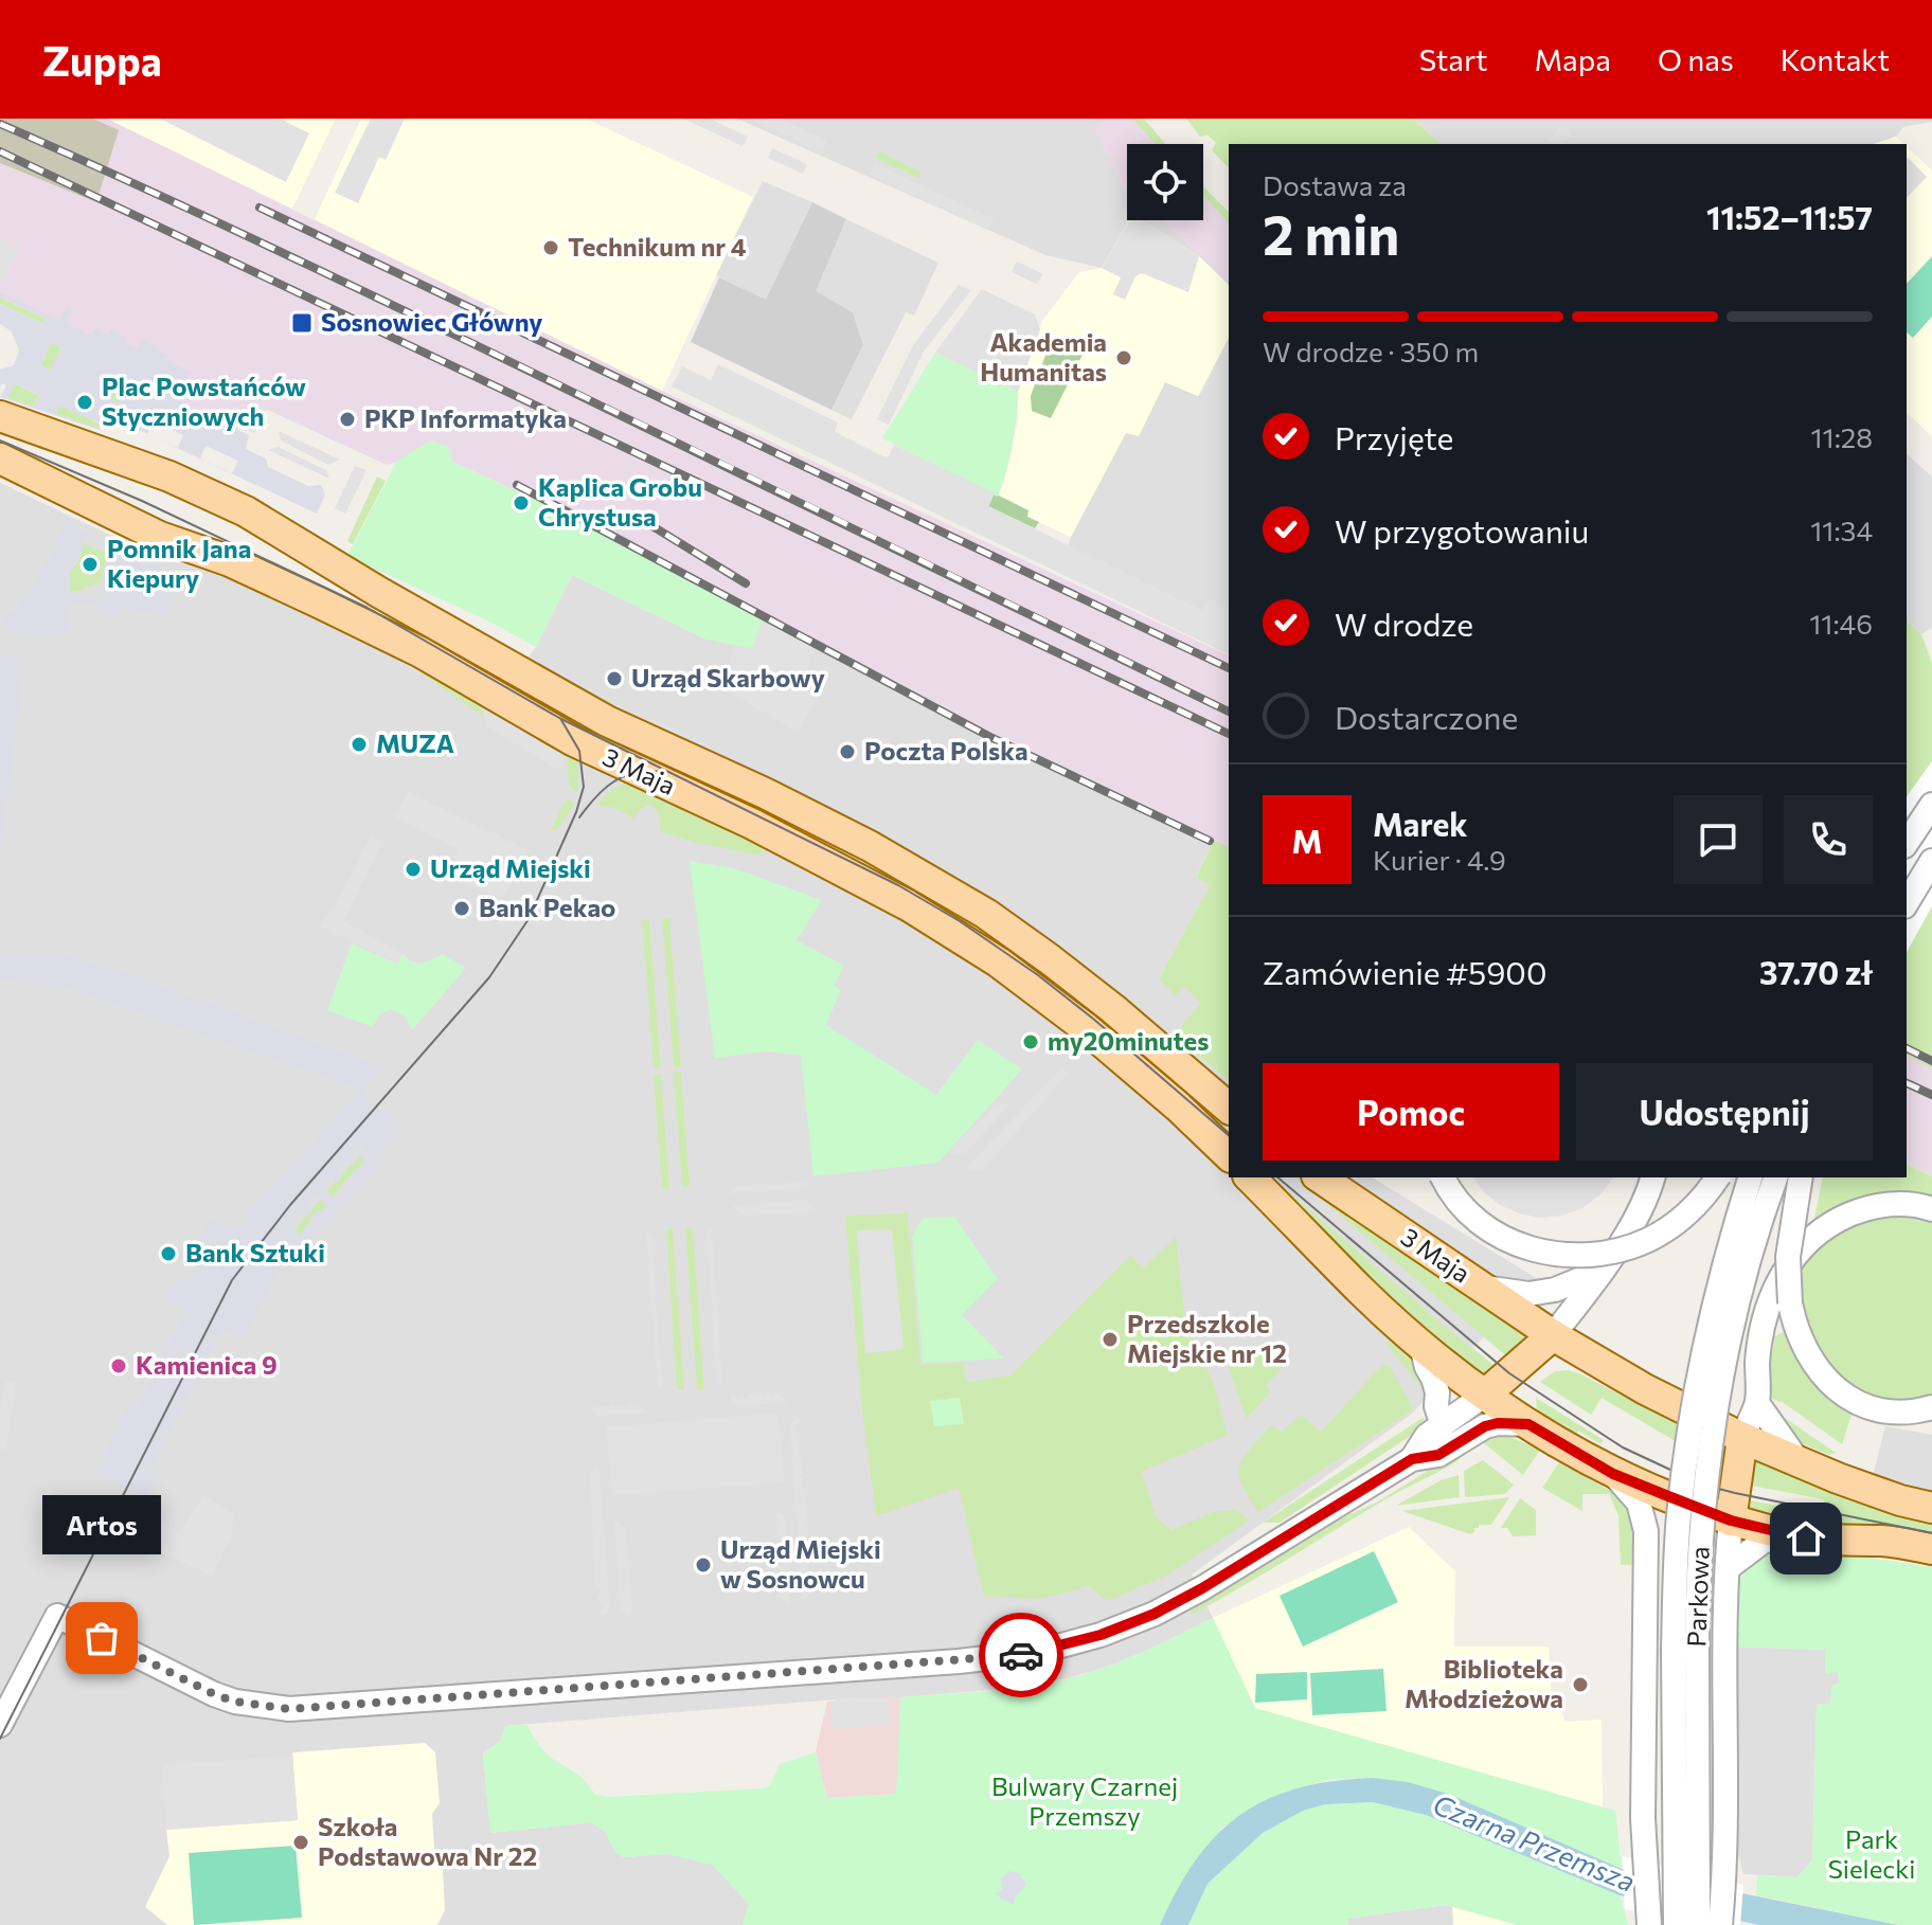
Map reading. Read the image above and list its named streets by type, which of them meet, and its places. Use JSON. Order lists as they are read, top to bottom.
{
  "streets": {
    "main road": ["3 Maja"],
    "street": ["Parkowa"]
  },
  "water": ["Czarna Przemsza"],
  "parks": ["Bulwary Czarnej Przemszy", "Park Sielecki"],
  "places": {
    "other": [
      "Technikum nr 4",
      "Akademia Humanitas",
      "Plac Powstańców Styczniowych",
      "PKP Informatyka",
      "Kaplica Grobu Chrystusa",
      "Pomnik Jana Kiepury",
      "Urząd Skarbowy",
      "MUZA",
      "Poczta Polska",
      "Urząd Miejski",
      "Bank Pekao",
      "my20minutes",
      "Bank Sztuki",
      "Przedszkole Miejskie nr 12",
      "Kamienica 9",
      "Urząd Miejski w Sosnowcu",
      "Artos",
      "Biblioteka Młodzieżowa",
      "Szkoła Podstawowa Nr 22"
    ],
    "transit": ["Sosnowiec Główny"]
  },
  "page": {
    "header": "Zuppa",
    "nav": [
      "Start",
      "Mapa",
      "O nas",
      "Kontakt"
    ],
    "heading": ["2 min", "Dostawa za", "11:52–11:57"],
    "panel": [
      "Marek",
      "Kurier · 4.9",
      "Zamówienie #5900",
      "37.70 zł"
    ],
    "bar": "W drodze · 350 m",
    "list": [
      ["Przyjęte", "11:28"],
      ["W przygotowaniu", "11:34"],
      ["W drodze", "11:46"],
      "Dostarczone"
    ],
    "round": "M",
    "buttons": ["Pomoc", "Udostępnij"],
    "bubble": "Artos"
  }
}
